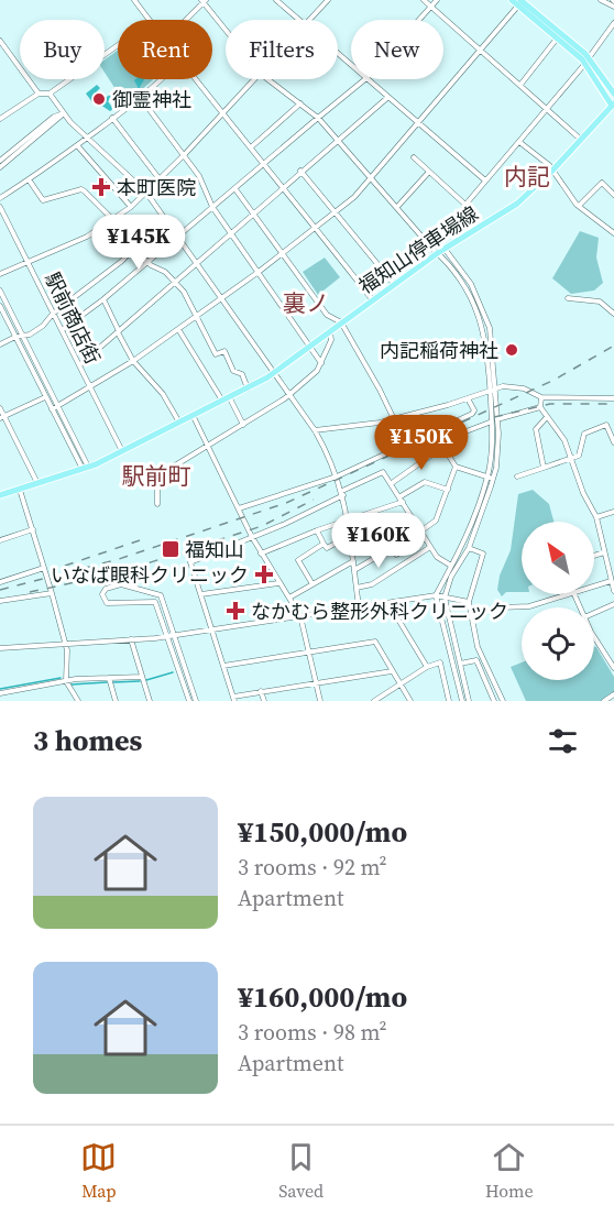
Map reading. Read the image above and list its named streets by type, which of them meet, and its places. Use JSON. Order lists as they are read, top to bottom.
{
  "streets": {
    "main road": ["福知山停車場線"],
    "street": ["駅前商店街"]
  },
  "crossings": [
    ["福知山停車場線", "駅前商店街"]
  ],
  "districts": ["内記", "裏ノ", "駅前町"],
  "places": {
    "other": ["御霊神社", "内記稲荷神社"],
    "health": ["本町医院", "いなば眼科クリニック", "なかむら整形外科クリニック"],
    "transit": ["福知山"]
  },
  "north": "top left",
  "page": {
    "chip": [
      "Buy",
      "Rent",
      "Filters",
      "New"
    ],
    "price": ["¥145K", "¥150K", "¥160K"],
    "heading": "3 homes",
    "list": [
      {
        "name": "¥150,000/mo",
        "note": "3 rooms · 92 m² · Apartment"
      },
      {
        "name": "¥160,000/mo",
        "note": "3 rooms · 98 m² · Apartment"
      }
    ],
    "tabs": ["Map", "Saved", "Home"]
  }
}
